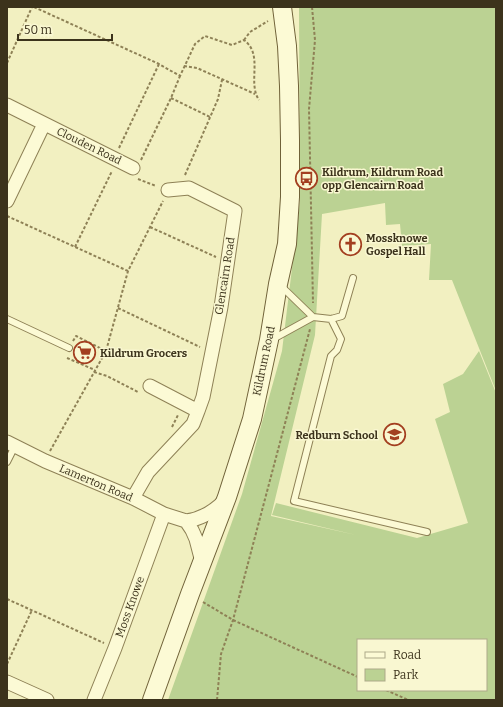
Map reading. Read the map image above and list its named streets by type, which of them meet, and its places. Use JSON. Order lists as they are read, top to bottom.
{
  "streets": {
    "street": [
      "Clouden Road",
      "Glencairn Road",
      "Kildrum Road",
      "Lamerton Road",
      "Moss Knowe"
    ]
  },
  "crossings": [
    ["Glencairn Road", "Lamerton Road"],
    ["Lamerton Road", "Moss Knowe"]
  ],
  "places": {
    "bus stop": ["Kildrum, Kildrum Road opp Glencairn Road"],
    "church": ["Mossknowe Gospel Hall"],
    "supermarket": ["Kildrum Grocers"],
    "school or university": ["Redburn School"]
  },
  "legend": ["Road", "Park"],
  "scale_bar": "50 m"
}
